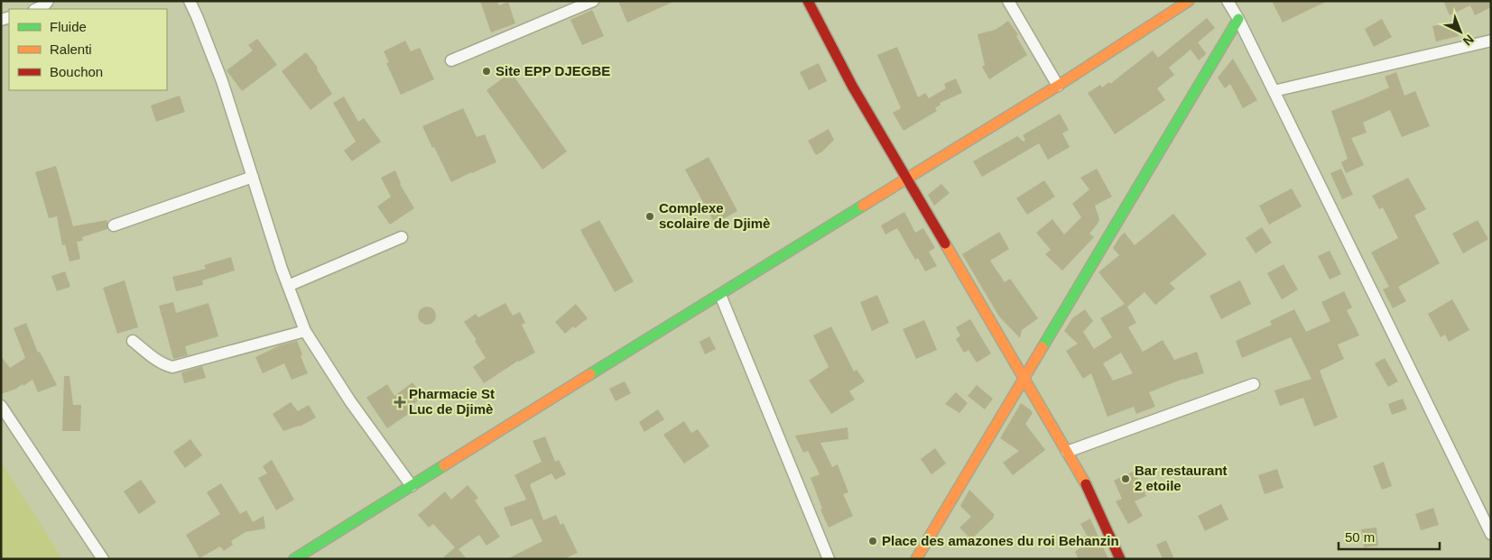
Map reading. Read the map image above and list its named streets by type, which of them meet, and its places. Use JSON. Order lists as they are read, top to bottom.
{
  "places": {
    "other": [
      "Site EPP DJEGBE",
      "Complexe scolaire de Djimè",
      "Bar restaurant 2 etoile",
      "Place des amazones du roi Behanzin"
    ],
    "health": ["Pharmacie St Luc de Djimè"]
  },
  "legend": ["Fluide", "Ralenti", "Bouchon"],
  "scale_bar": "50 m",
  "north": "bottom right"
}
